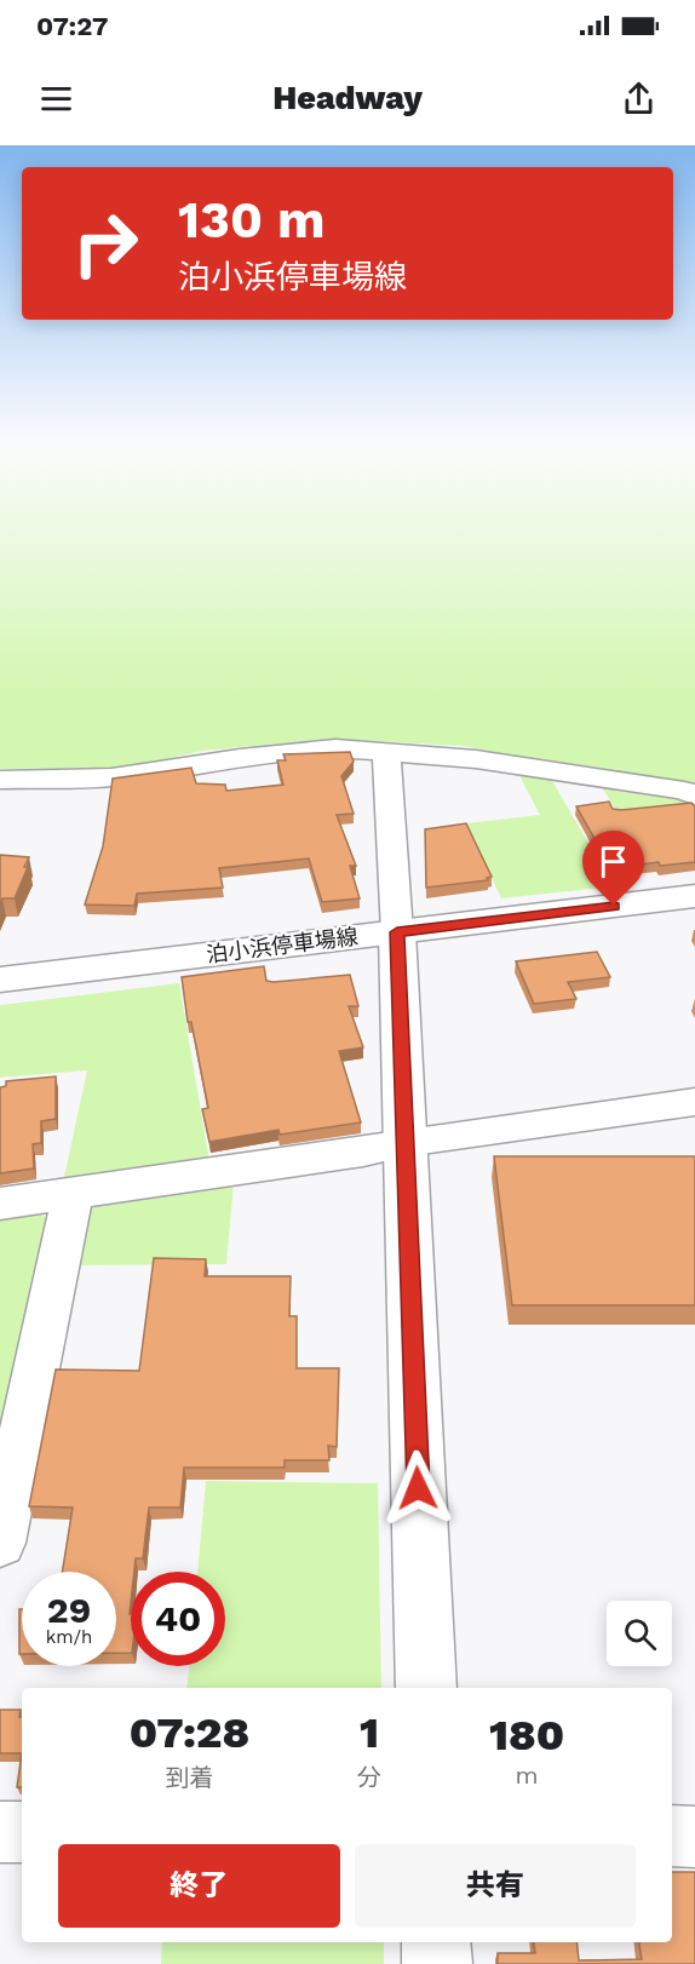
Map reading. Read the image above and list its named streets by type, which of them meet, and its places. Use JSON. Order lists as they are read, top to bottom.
{
  "streets": {
    "street": ["泊小浜停車場線"]
  },
  "page": {
    "status": "07:27",
    "header": "Headway",
    "turn": ["130 m", "泊小浜停車場線"],
    "speed": "29 km/h",
    "limit": "40",
    "eta": [
      "07:28",
      "到着",
      "1",
      "分",
      "180",
      "m"
    ],
    "buttons": ["終了", "共有"]
  }
}
